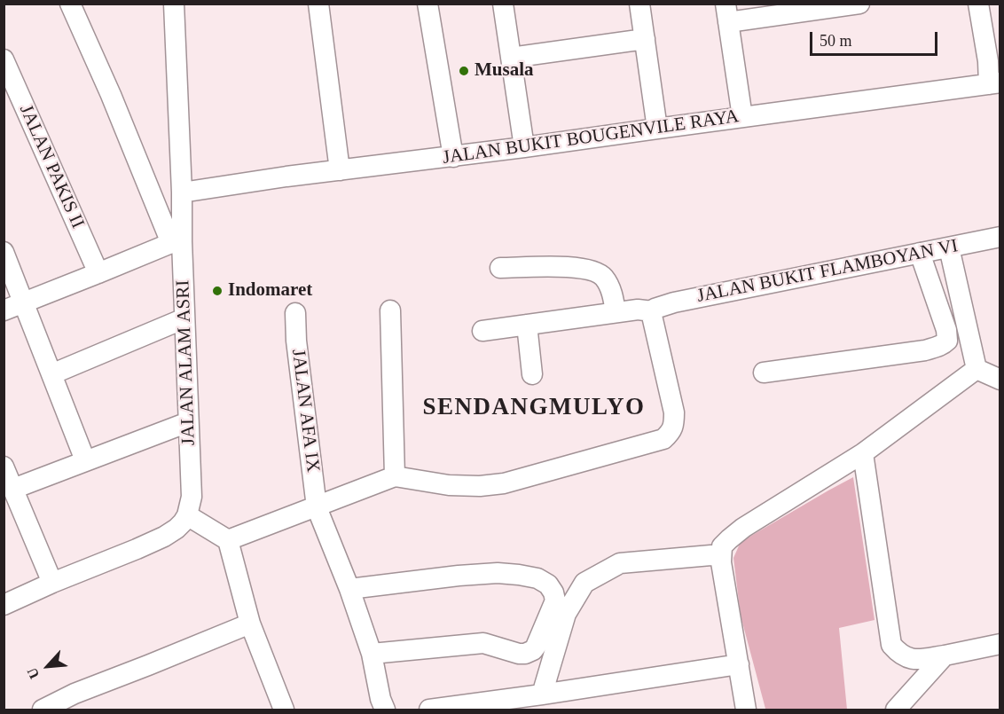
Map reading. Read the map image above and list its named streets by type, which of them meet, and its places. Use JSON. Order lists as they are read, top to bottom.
{
  "streets": {
    "street": [
      "JALAN BUKIT BOUGENVILE RAYA",
      "JALAN PAKIS II",
      "JALAN BUKIT FLAMBOYAN VI",
      "JALAN ALAM ASRI",
      "JALAN AFA IX"
    ]
  },
  "crossings": [
    ["JALAN BUKIT BOUGENVILE RAYA", "JALAN ALAM ASRI"]
  ],
  "districts": ["SENDANGMULYO"],
  "places": ["Musala", "Indomaret"],
  "scale_bar": "50 m",
  "north": "bottom left"
}
